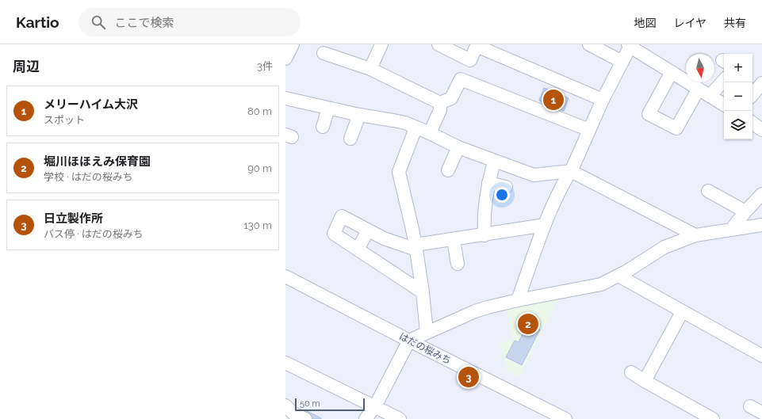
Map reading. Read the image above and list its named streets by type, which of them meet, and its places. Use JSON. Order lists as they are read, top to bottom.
{
  "streets": {
    "street": ["はだの桜みち"]
  },
  "scale_bar": "50 m",
  "north": "bottom",
  "page": {
    "header": "Kartio",
    "search": "ここで検索",
    "nav": ["地図", "レイヤ", "共有"],
    "heading": ["周辺", "3件"],
    "map_buttons": ["+", "−"],
    "list": [
      {
        "mark": "1",
        "name": "メリーハイム大沢",
        "note": "スポット",
        "value": "80 m"
      },
      {
        "mark": "2",
        "name": "堀川ほほえみ保育園",
        "note": "学校 · はだの桜みち",
        "value": "90 m"
      },
      {
        "mark": "3",
        "name": "日立製作所",
        "note": "バス停 · はだの桜みち",
        "value": "130 m"
      }
    ],
    "pins": ["1", "2", "3"],
    "scale": "50 m"
  }
}
